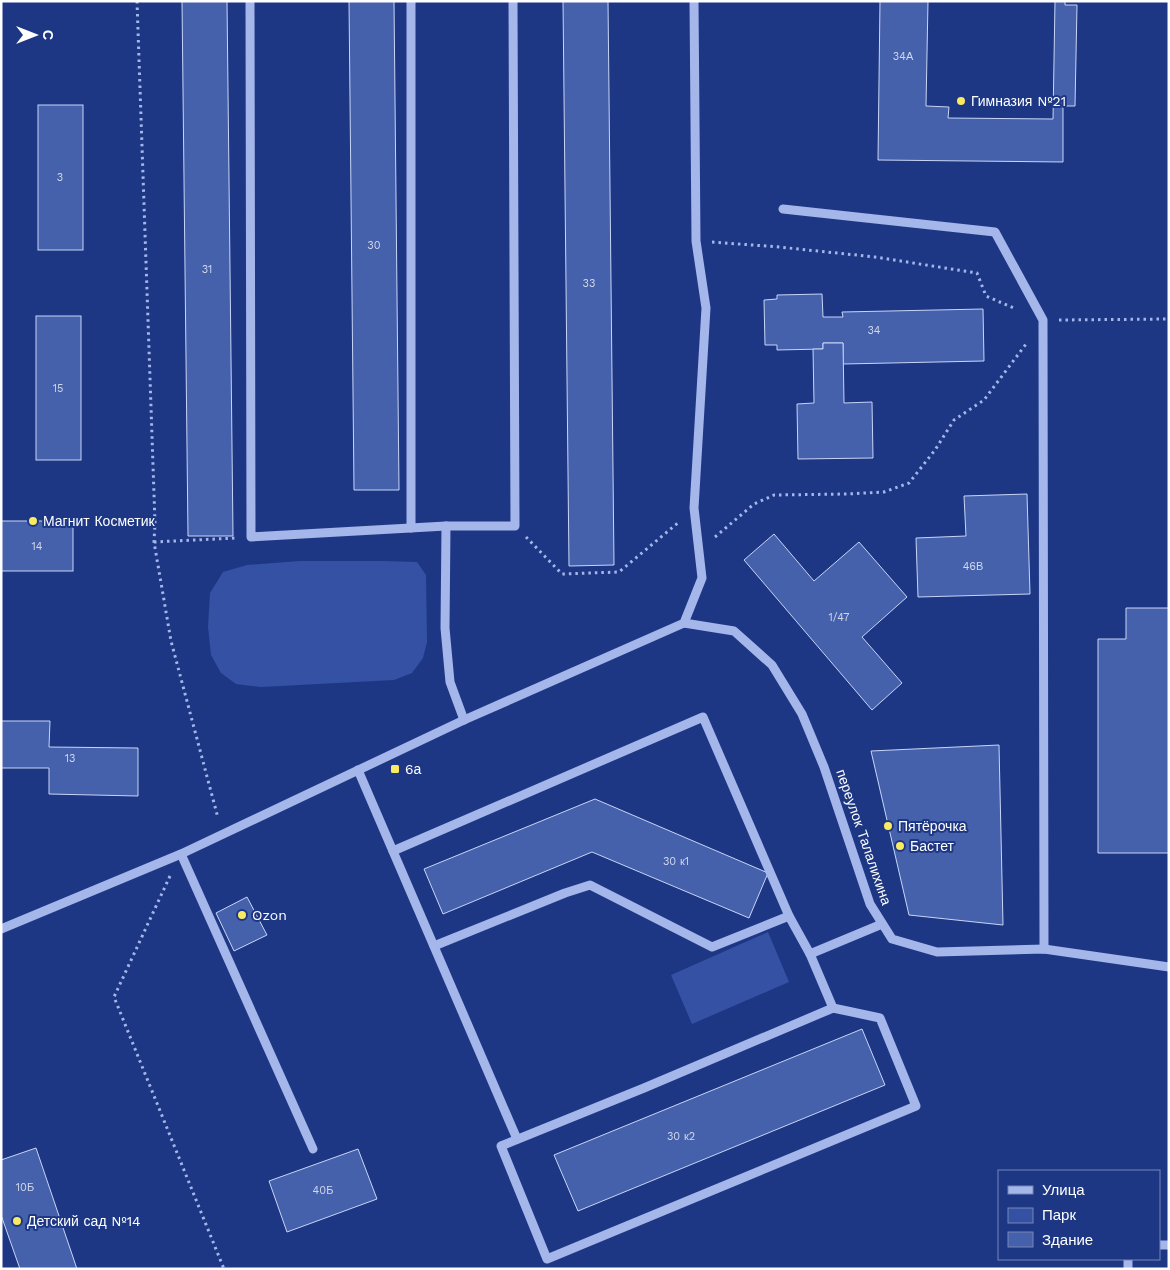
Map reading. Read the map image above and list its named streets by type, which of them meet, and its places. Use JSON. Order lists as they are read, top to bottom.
{
  "streets": {
    "street": ["переулок Талалихина"]
  },
  "places": {
    "other": [
      "Гимназия №21",
      "Магнит Косметик",
      "Пятёрочка",
      "Бастет",
      "Ozon",
      "Детский сад №14"
    ],
    "transit": ["6а"]
  },
  "house_numbers": [
    "34А",
    "3",
    "30",
    "31",
    "33",
    "34",
    "15",
    "14",
    "46В",
    "1/47",
    "13",
    "30 к1",
    "30 к2",
    "10Б",
    "40Б"
  ],
  "legend": ["Улица", "Парк", "Здание"],
  "north": "right"
}
